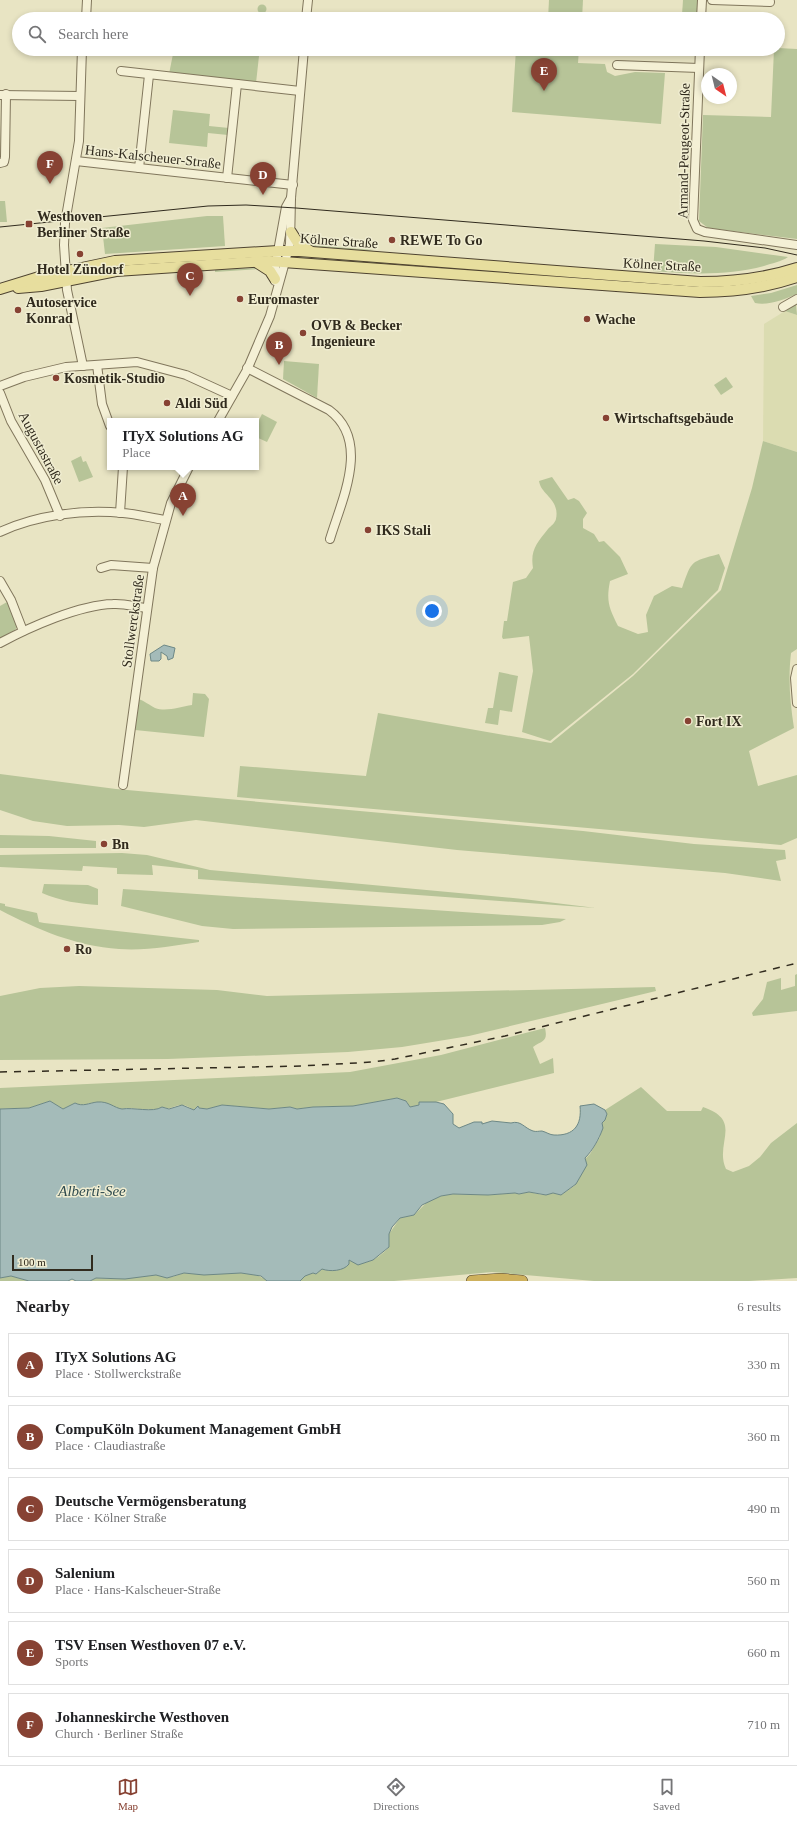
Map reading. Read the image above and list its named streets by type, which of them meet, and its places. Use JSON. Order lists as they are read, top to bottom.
{
  "streets": {
    "main road": ["Kölner Straße"],
    "street": [
      "Armand-Peugeot-Straße",
      "Hans-Kalscheuer-Straße",
      "Augustastraße",
      "Stollwerckstraße"
    ]
  },
  "water": ["Alberti-See"],
  "places": {
    "transit": ["Westhoven Berliner Straße"],
    "other": [
      "REWE To Go",
      "Hotel Zündorf",
      "Euromaster",
      "Autoservice Konrad",
      "Wache",
      "OVB & Becker Ingenieure",
      "Kosmetik-Studio",
      "Aldi Süd",
      "Wirtschaftsgebäude",
      "IKS Stali",
      "Fort IX",
      "Bn",
      "Ro"
    ]
  },
  "scale_bar": "100 m",
  "north": "bottom right",
  "page": {
    "search": "Search here",
    "pins": [
      "E",
      "F",
      "D",
      "C",
      "B",
      "A"
    ],
    "popup": ["ITyX Solutions AG", "Place"],
    "scale": "100 m",
    "heading": ["Nearby", "6 results"],
    "list": [
      {
        "mark": "A",
        "name": "ITyX Solutions AG",
        "note": "Place · Stollwerckstraße",
        "value": "330 m"
      },
      {
        "mark": "B",
        "name": "CompuKöln Dokument Management GmbH",
        "note": "Place · Claudiastraße",
        "value": "360 m"
      },
      {
        "mark": "C",
        "name": "Deutsche Vermögensberatung",
        "note": "Place · Kölner Straße",
        "value": "490 m"
      },
      {
        "mark": "D",
        "name": "Salenium",
        "note": "Place · Hans-Kalscheuer-Straße",
        "value": "560 m"
      },
      {
        "mark": "E",
        "name": "TSV Ensen Westhoven 07 e.V.",
        "note": "Sports",
        "value": "660 m"
      },
      {
        "mark": "F",
        "name": "Johanneskirche Westhoven",
        "note": "Church · Berliner Straße",
        "value": "710 m"
      }
    ],
    "nav": ["Map", "Directions", "Saved"]
  }
}
